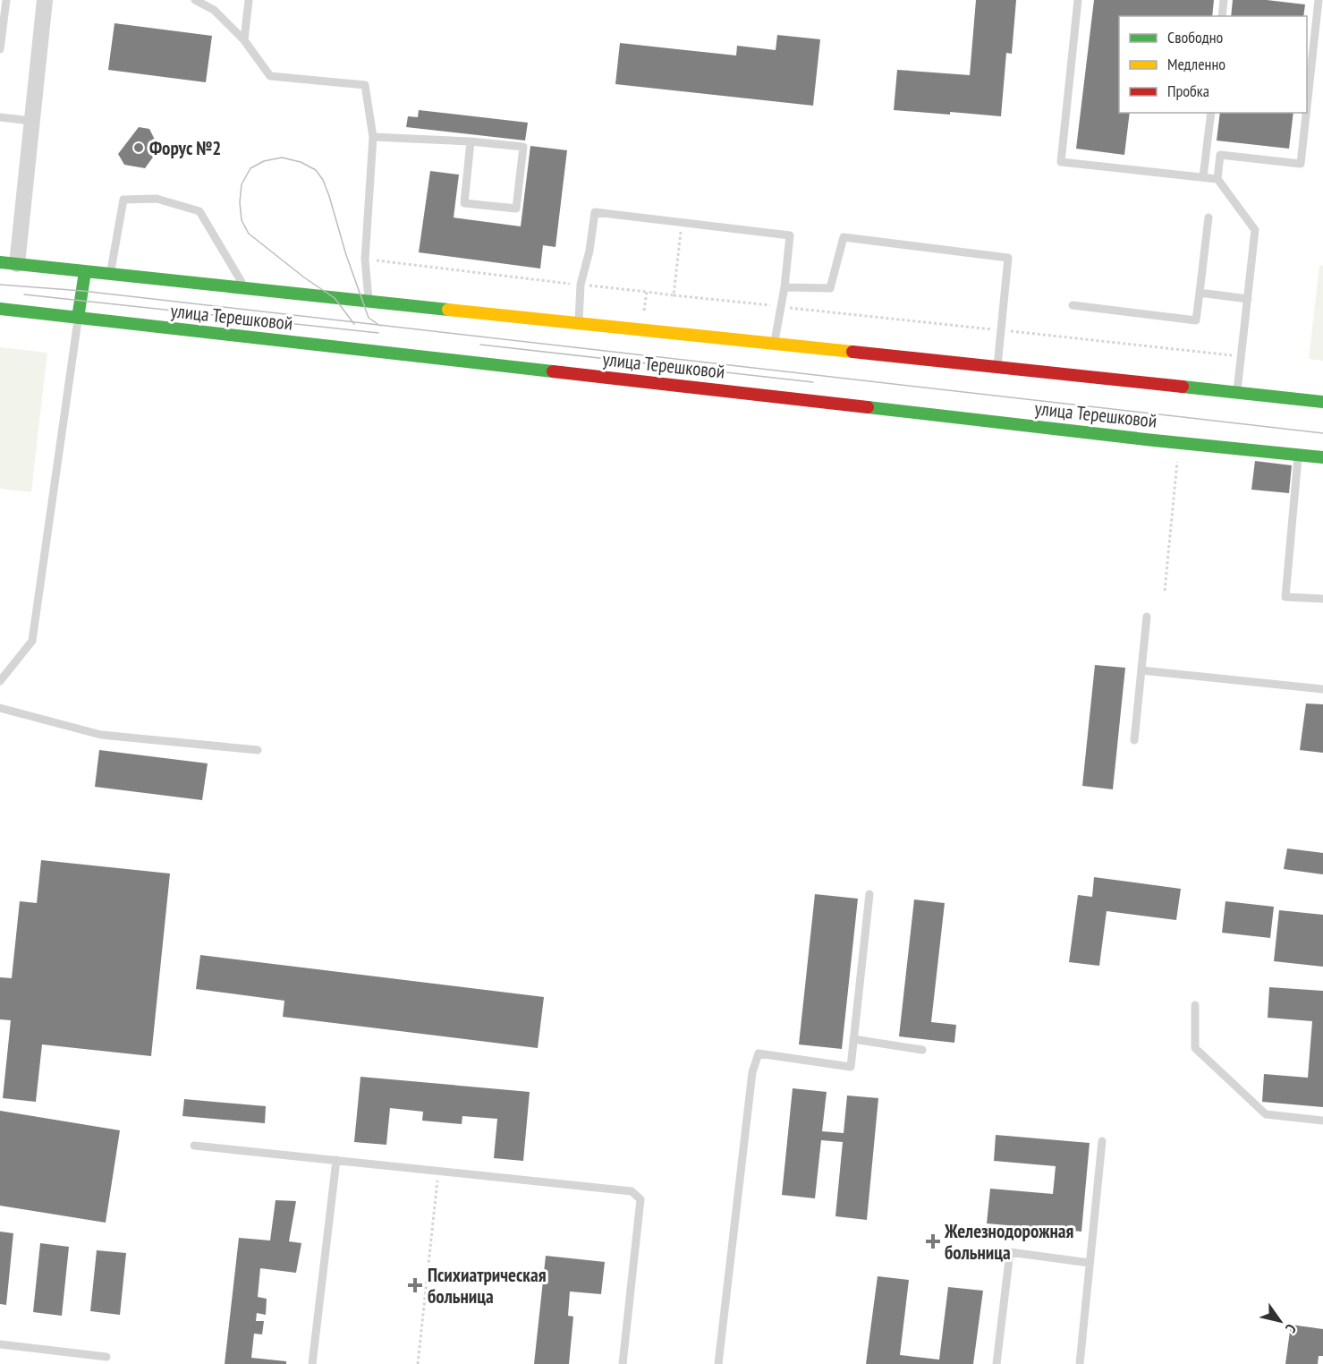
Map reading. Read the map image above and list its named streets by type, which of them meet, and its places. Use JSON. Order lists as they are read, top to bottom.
{
  "streets": {
    "main road": ["улица Терешковой"]
  },
  "places": {
    "other": ["Форус №2"],
    "health": ["Железнодорожная больница", "Психиатрическая больница"]
  },
  "legend": ["Свободно", "Медленно", "Пробка"],
  "north": "bottom right"
}
